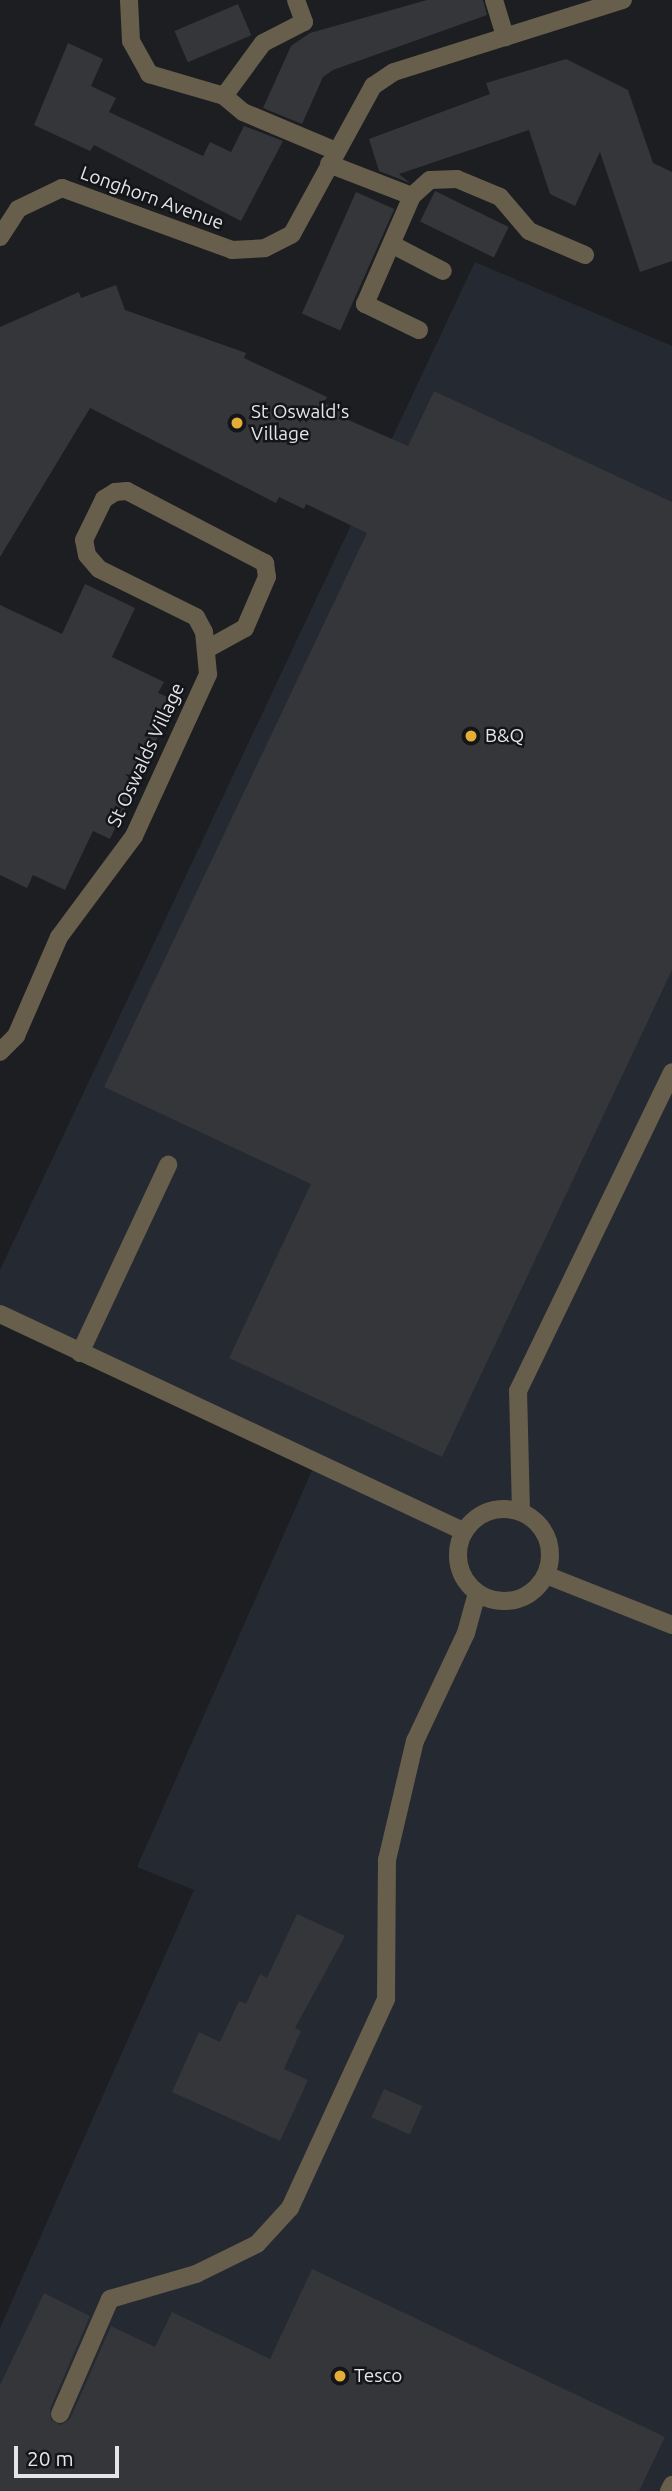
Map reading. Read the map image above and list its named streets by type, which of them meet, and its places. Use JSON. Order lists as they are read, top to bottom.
{
  "streets": {
    "street": ["Longhorn Avenue", "St Oswalds Village"]
  },
  "places": ["St Oswald's Village", "B&Q", "Tesco"],
  "scale_bar": "20 m"
}
